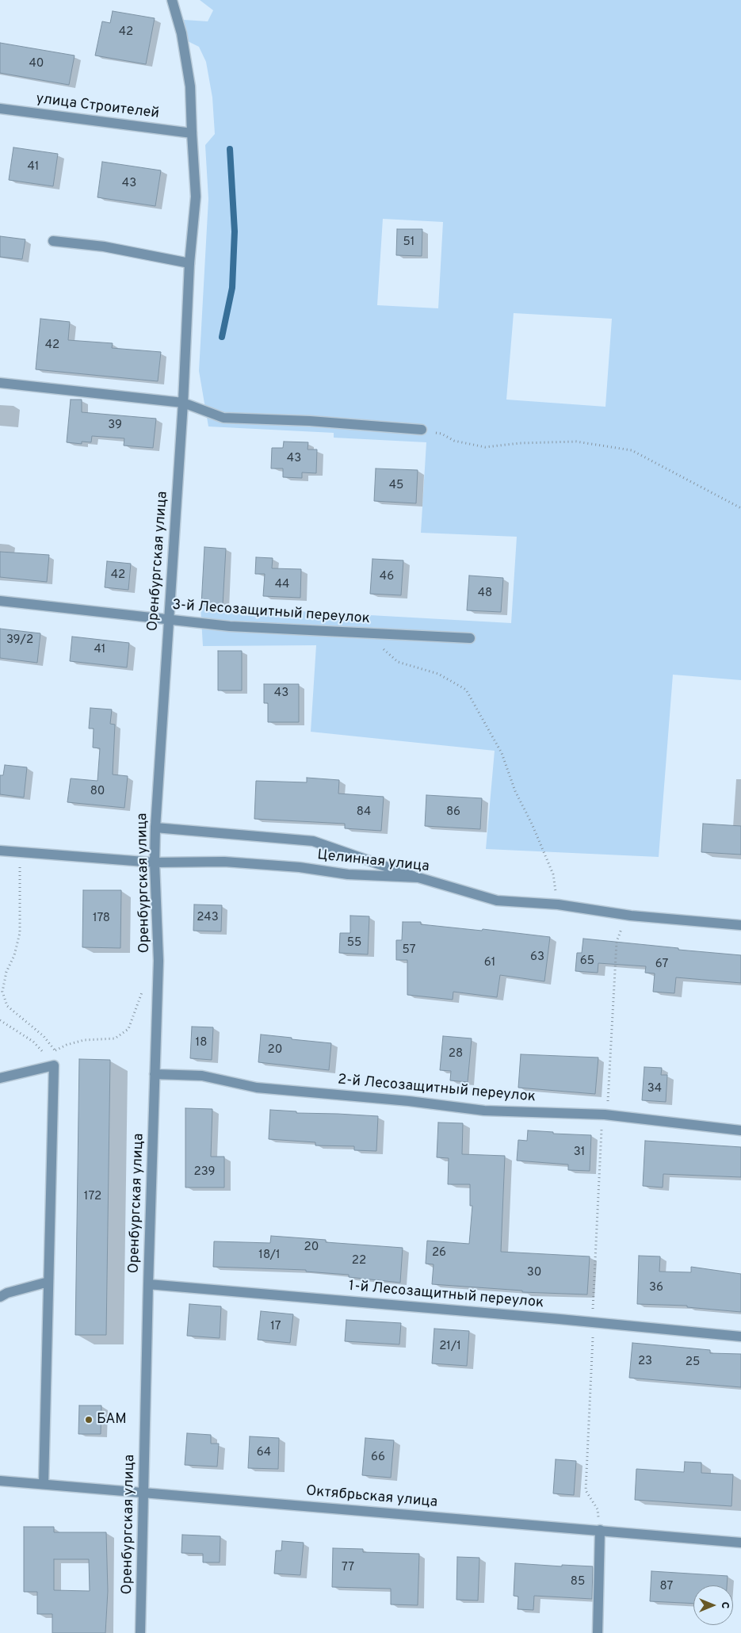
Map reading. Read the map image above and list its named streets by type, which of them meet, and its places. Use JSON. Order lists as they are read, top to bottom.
{
  "streets": {
    "street": [
      "улица Строителей",
      "Оренбургская улица",
      "3-й Лесозащитный переулок",
      "Целинная улица",
      "2-й Лесозащитный переулок",
      "1-й Лесозащитный переулок",
      "Октябрьская улица"
    ]
  },
  "crossings": [
    ["улица Строителей", "Оренбургская улица"],
    ["Оренбургская улица", "3-й Лесозащитный переулок"],
    ["Оренбургская улица", "Целинная улица"],
    ["Оренбургская улица", "2-й Лесозащитный переулок"],
    ["Оренбургская улица", "1-й Лесозащитный переулок"],
    ["Оренбургская улица", "Октябрьская улица"]
  ],
  "places": ["БАМ"],
  "house_numbers": [
    "42",
    "40",
    "41",
    "43",
    "51",
    "42",
    "39",
    "43",
    "45",
    "42",
    "46",
    "44",
    "48",
    "39/2",
    "41",
    "43",
    "80",
    "84",
    "86",
    "243",
    "178",
    "55",
    "57",
    "63",
    "65",
    "61",
    "67",
    "18",
    "20",
    "28",
    "34",
    "31",
    "239",
    "172",
    "20",
    "26",
    "18/1",
    "22",
    "30",
    "36",
    "17",
    "21/1",
    "23",
    "25",
    "64",
    "66",
    "77",
    "85",
    "87"
  ],
  "north": "right"
}
